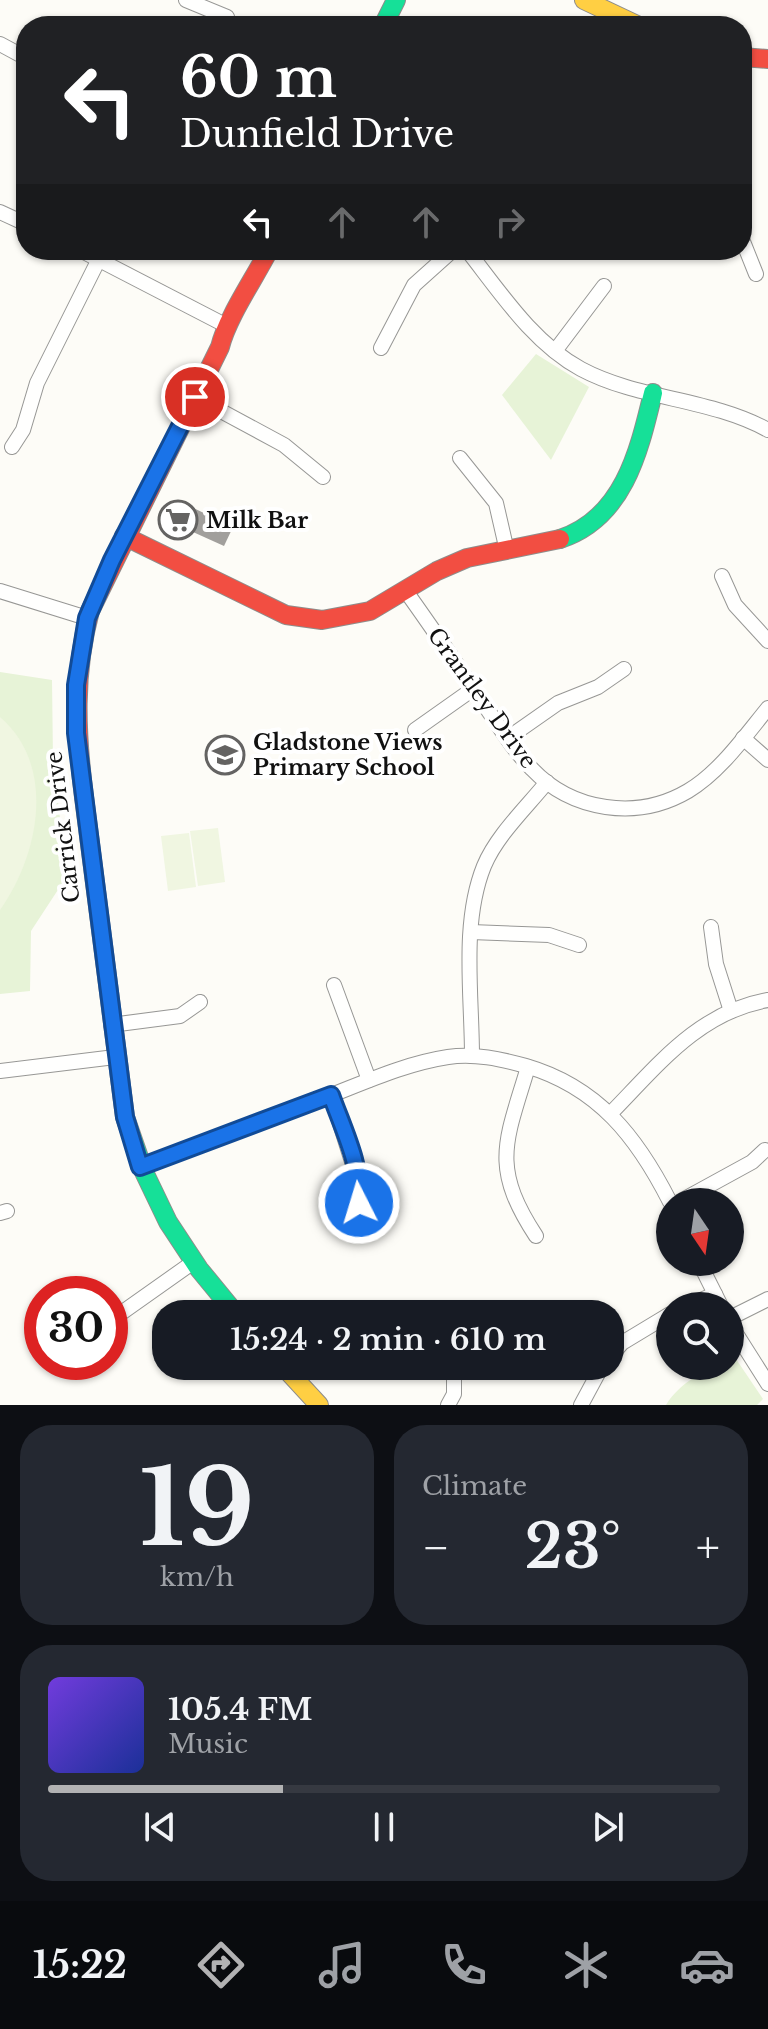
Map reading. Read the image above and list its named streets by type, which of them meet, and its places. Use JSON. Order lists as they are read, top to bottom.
{
  "streets": {
    "street": ["Grantley Drive", "Carrick Drive"]
  },
  "places": {
    "supermarket": ["Milk Bar"],
    "school or university": ["Gladstone Views Primary School"]
  },
  "north": "bottom",
  "page": {
    "turn": ["60 m", "Dunfield Drive"],
    "limit": "30",
    "trip": "15:24 · 2 min · 610 m",
    "tile": [
      ["19", "km/h"],
      "Climate"
    ],
    "heat": ["−", "23°", "+"],
    "song": ["105.4 FM", "Music"],
    "tabs": "15:22"
  }
}
